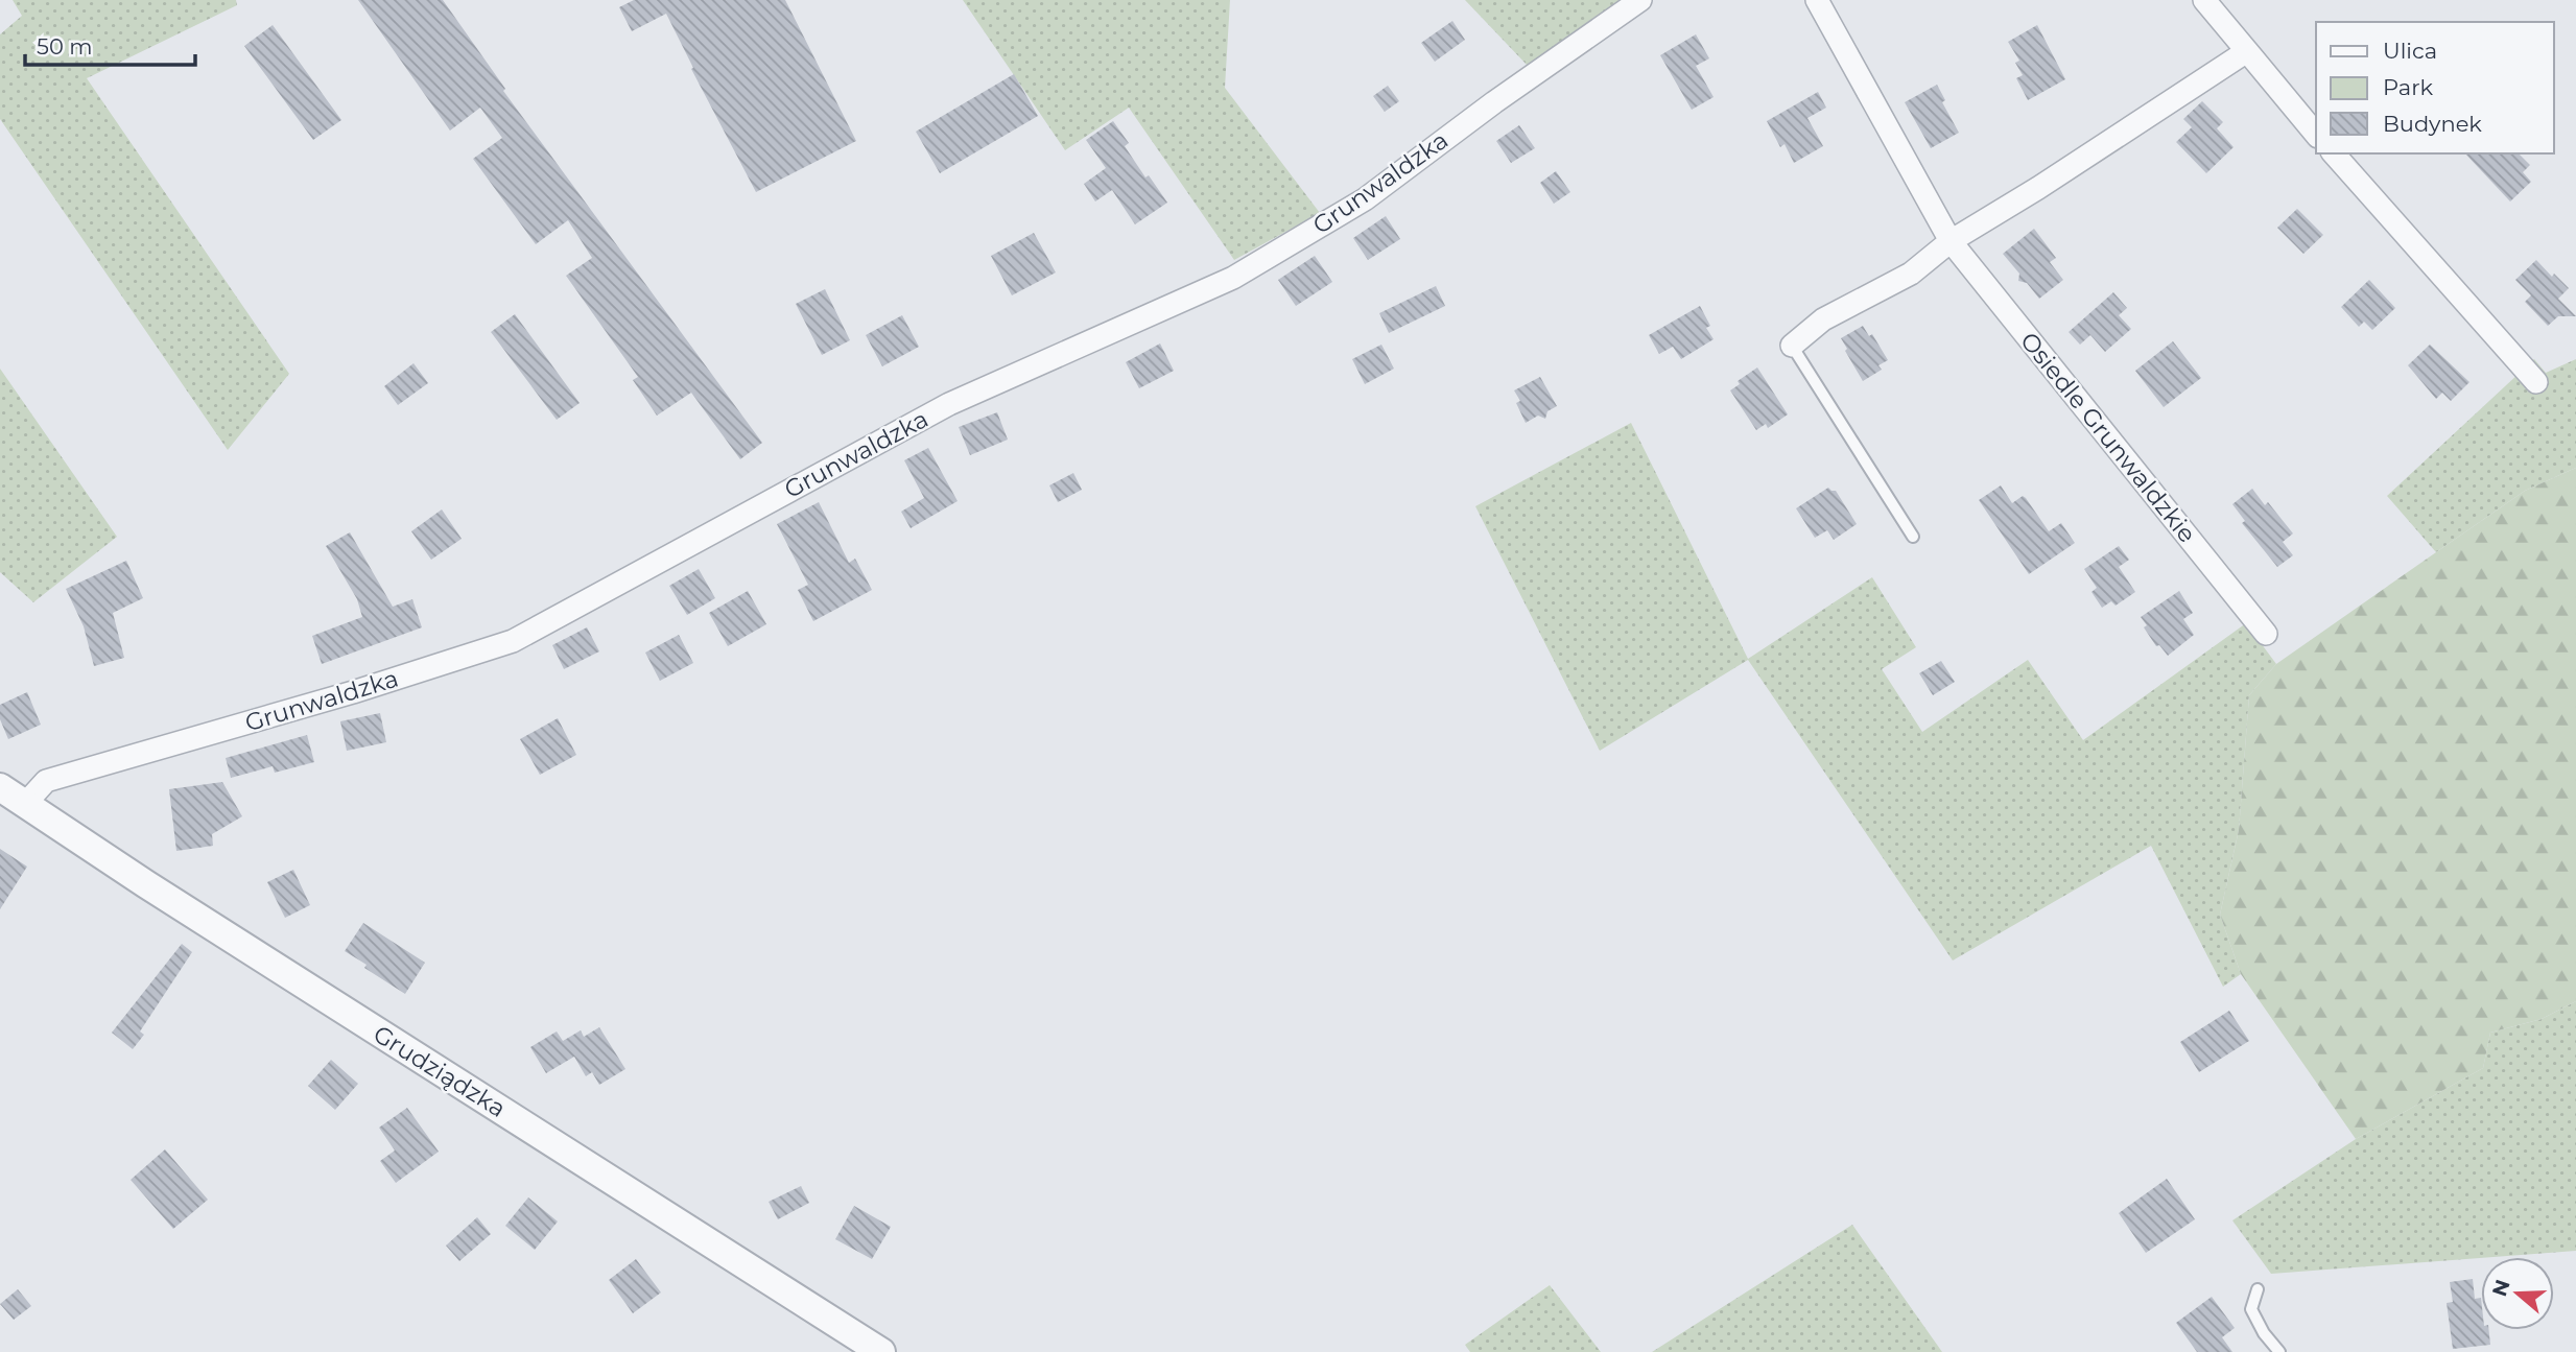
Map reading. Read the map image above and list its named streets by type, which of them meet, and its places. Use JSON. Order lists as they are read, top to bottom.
{
  "streets": {
    "street": ["Grunwaldzka", "Osiedle Grunwaldzkie", "Grudziądzka"]
  },
  "crossings": [
    ["Grunwaldzka", "Grudziądzka"]
  ],
  "legend": ["Ulica", "Park", "Budynek"],
  "scale_bar": "50 m",
  "north": "left"
}
